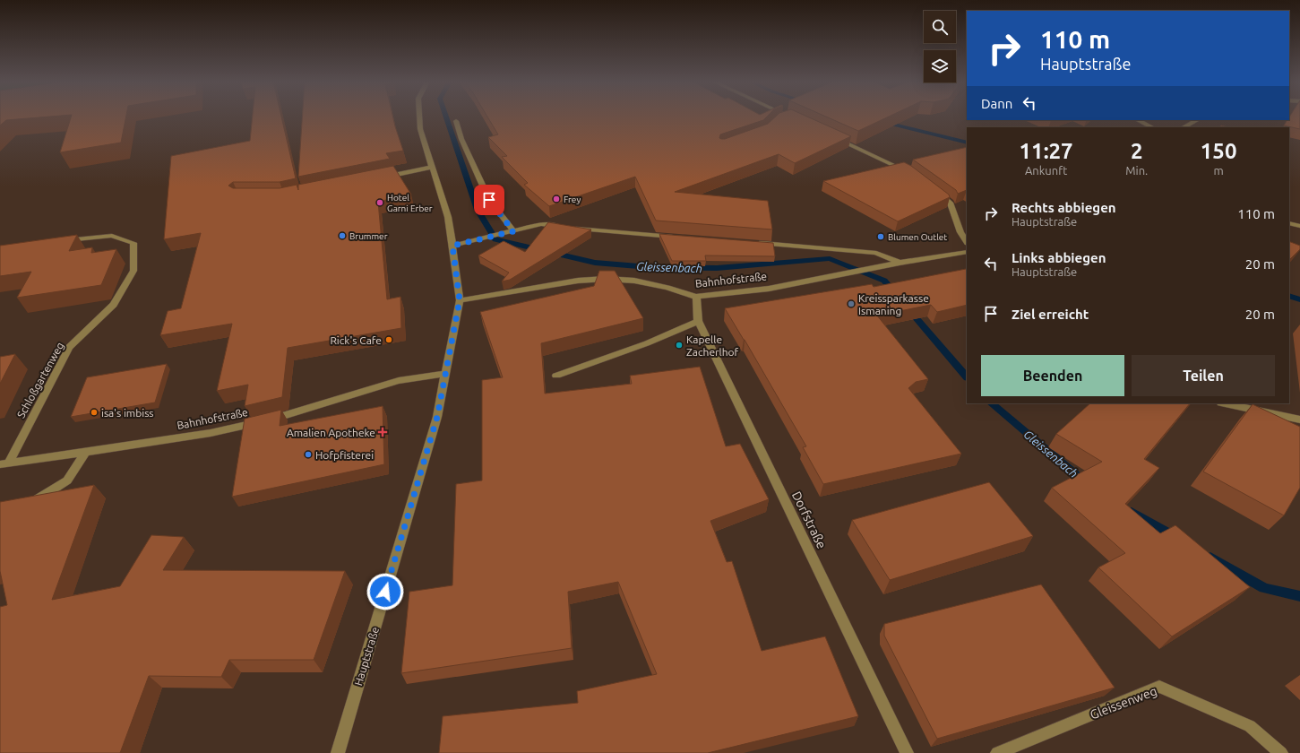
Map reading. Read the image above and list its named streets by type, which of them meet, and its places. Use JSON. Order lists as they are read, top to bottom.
{
  "streets": {
    "street": [
      "Bahnhofstraße",
      "Schloßgartenweg",
      "Dorfstraße",
      "Hauptstraße",
      "Gleissenweg"
    ]
  },
  "crossings": [
    ["Bahnhofstraße", "Schloßgartenweg"],
    ["Bahnhofstraße", "Dorfstraße"],
    ["Bahnhofstraße", "Hauptstraße"]
  ],
  "water": ["Gleissenbach"],
  "places": {
    "other": [
      "Frey",
      "Hotel Garni Erber",
      "Brummer",
      "Blumen Outlet",
      "Kreissparkasse Ismaning",
      "Rick's Cafe",
      "Kapelle Zacherlhof",
      "isa's imbiss",
      "Hofpfisterei"
    ],
    "health": ["Amalien Apotheke"]
  },
  "page": {
    "turn": ["110 m", "Hauptstraße"],
    "then": "Dann",
    "eta": [
      "11:27",
      "Ankunft",
      "2",
      "Min.",
      "150",
      "m"
    ],
    "list": [
      {
        "name": "Rechts abbiegen",
        "note": "Hauptstraße",
        "value": "110 m"
      },
      {
        "name": "Links abbiegen",
        "note": "Hauptstraße",
        "value": "20 m"
      },
      {
        "name": "Ziel erreicht",
        "value": "20 m"
      }
    ],
    "buttons": ["Beenden", "Teilen"]
  }
}
